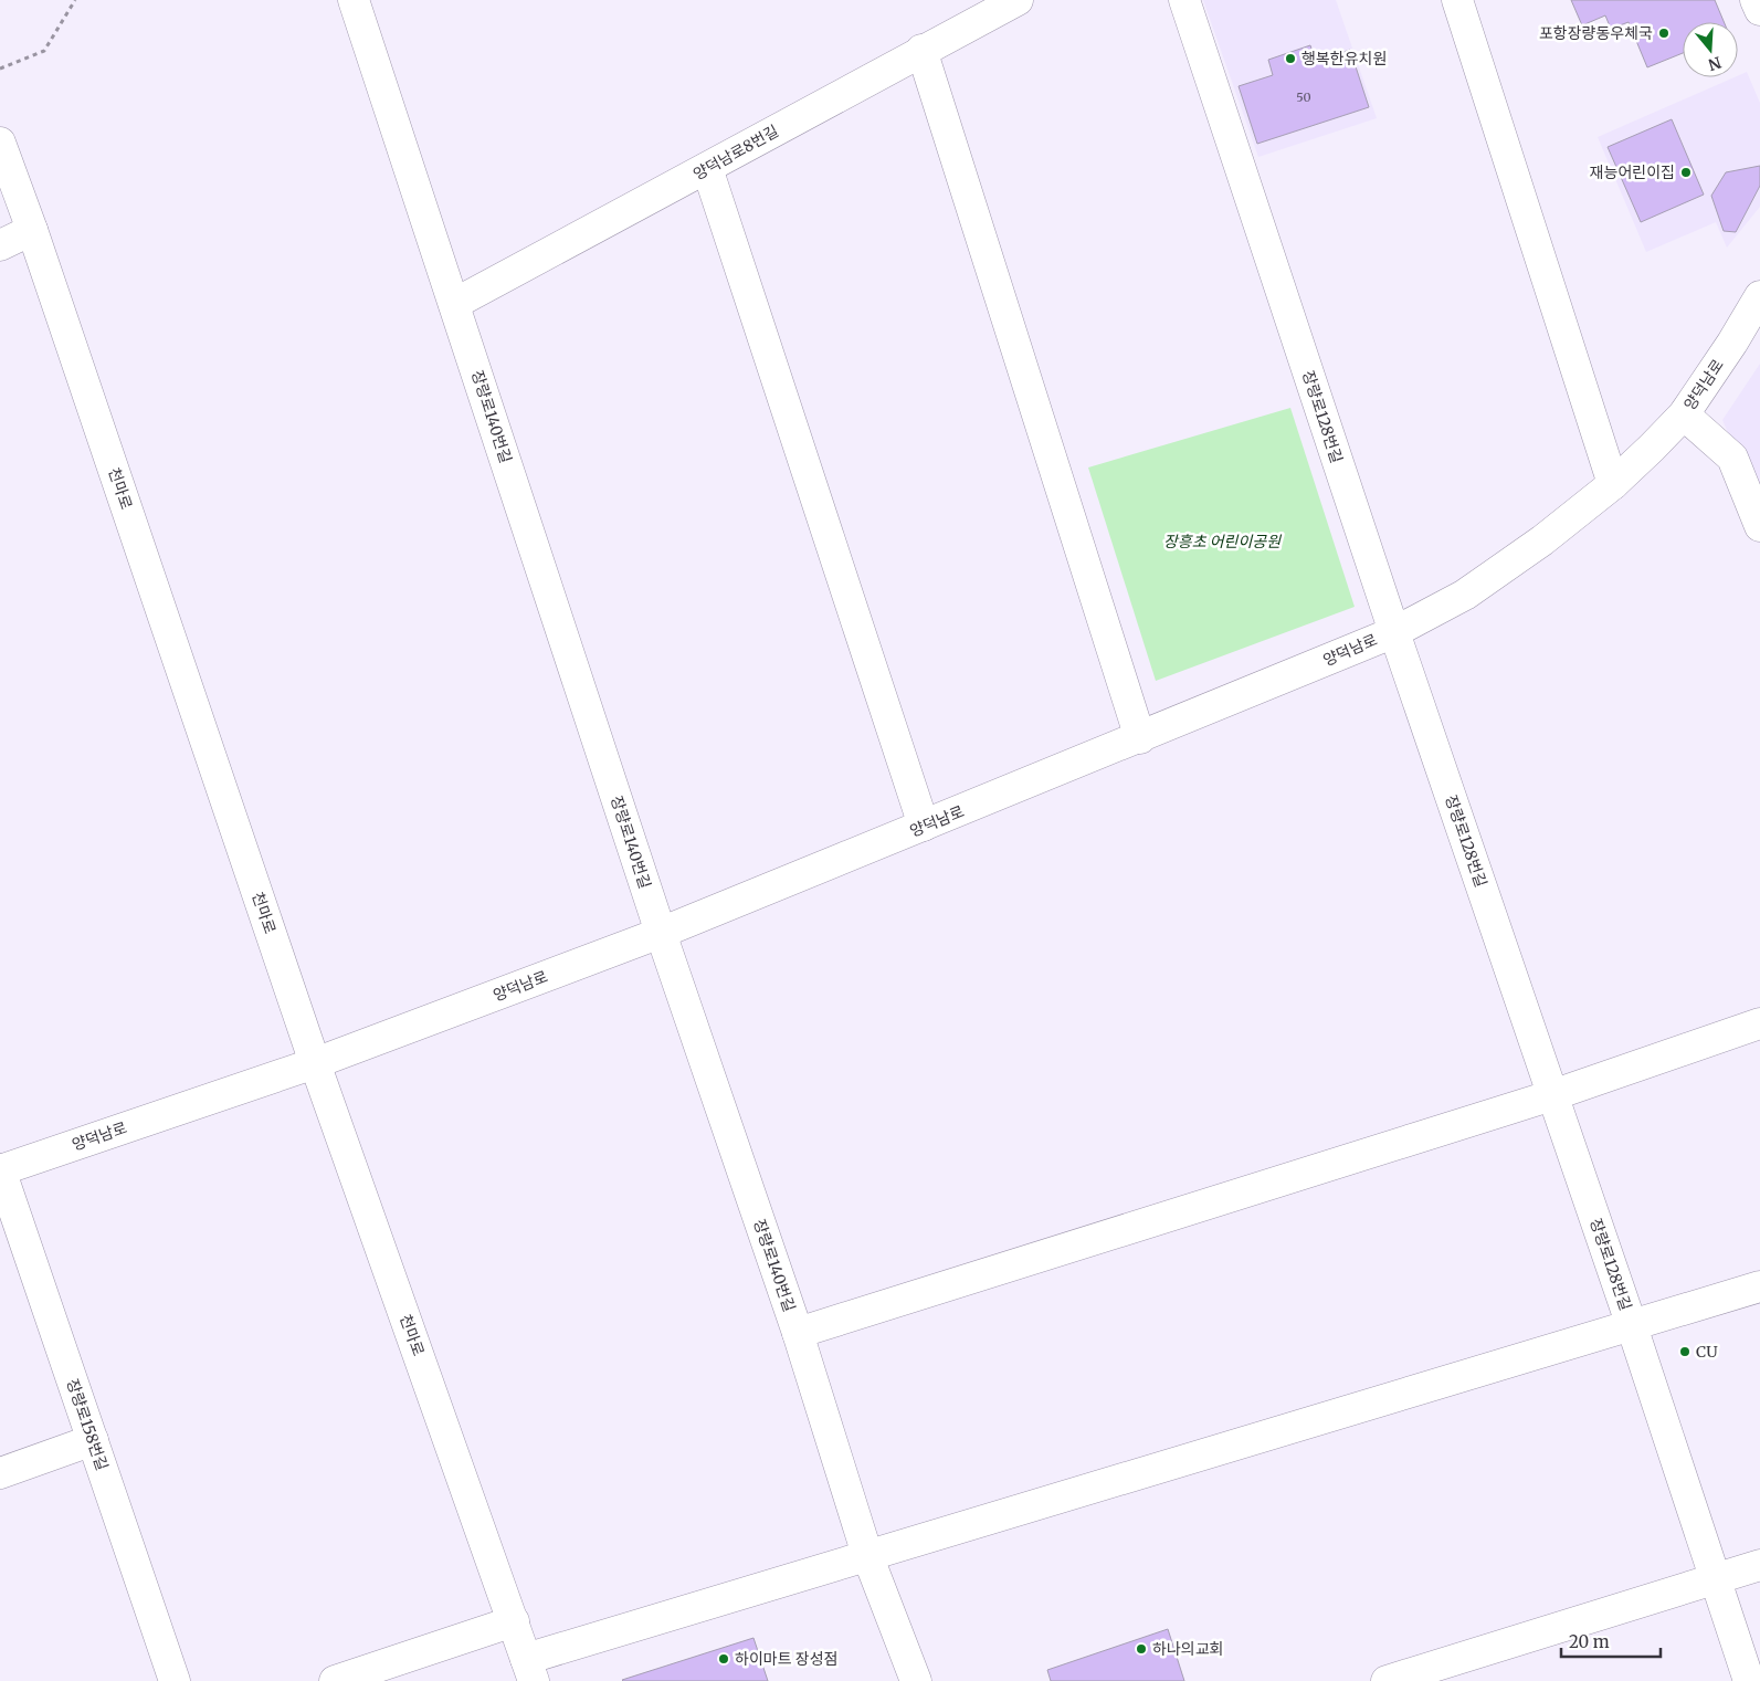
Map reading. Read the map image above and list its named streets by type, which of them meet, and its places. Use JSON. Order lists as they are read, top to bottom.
{
  "streets": {
    "street": [
      "양덕남로8번길",
      "양덕남로",
      "장량로140번길",
      "장량로128번길",
      "천마로",
      "장량로158번길"
    ]
  },
  "crossings": [
    ["양덕남로8번길", "장량로140번길"],
    ["양덕남로", "장량로140번길"],
    ["양덕남로", "장량로128번길"],
    ["양덕남로", "천마로"],
    ["양덕남로", "장량로158번길"]
  ],
  "parks": ["장흥초 어린이공원"],
  "places": [
    "포항장량동우체국",
    "행복한유치원",
    "재능어린이집",
    "CU",
    "하나의교회",
    "하이마트 장성점"
  ],
  "house_numbers": ["50"],
  "scale_bar": "20 m",
  "north": "bottom"
}
